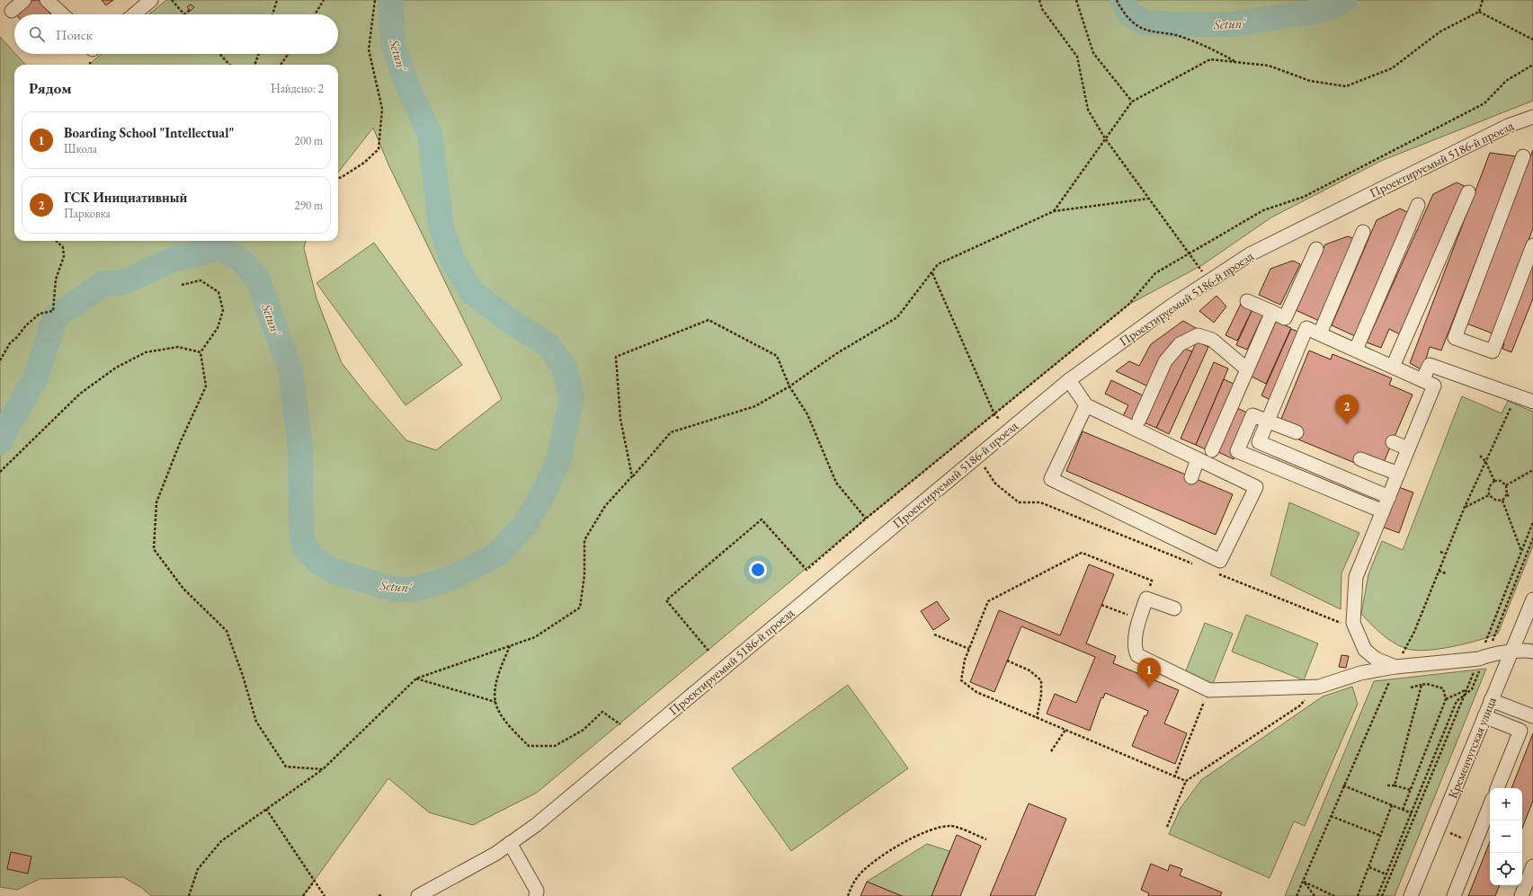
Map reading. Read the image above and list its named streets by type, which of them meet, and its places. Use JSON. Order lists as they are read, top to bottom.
{
  "streets": {
    "street": ["Проектируемый 5186-й проезд", "Кременчугская улица"]
  },
  "water": ["Setun'"],
  "page": {
    "search": "Поиск",
    "heading": ["Рядом", "Найдено: 2"],
    "list": [
      {
        "mark": "1",
        "name": "Boarding School \"Intellectual\"",
        "note": "Школа",
        "value": "200 m"
      },
      {
        "mark": "2",
        "name": "ГСК Инициативный",
        "note": "Парковка",
        "value": "290 m"
      }
    ],
    "pins": ["2", "1"],
    "map_buttons": ["+", "−"]
  }
}
